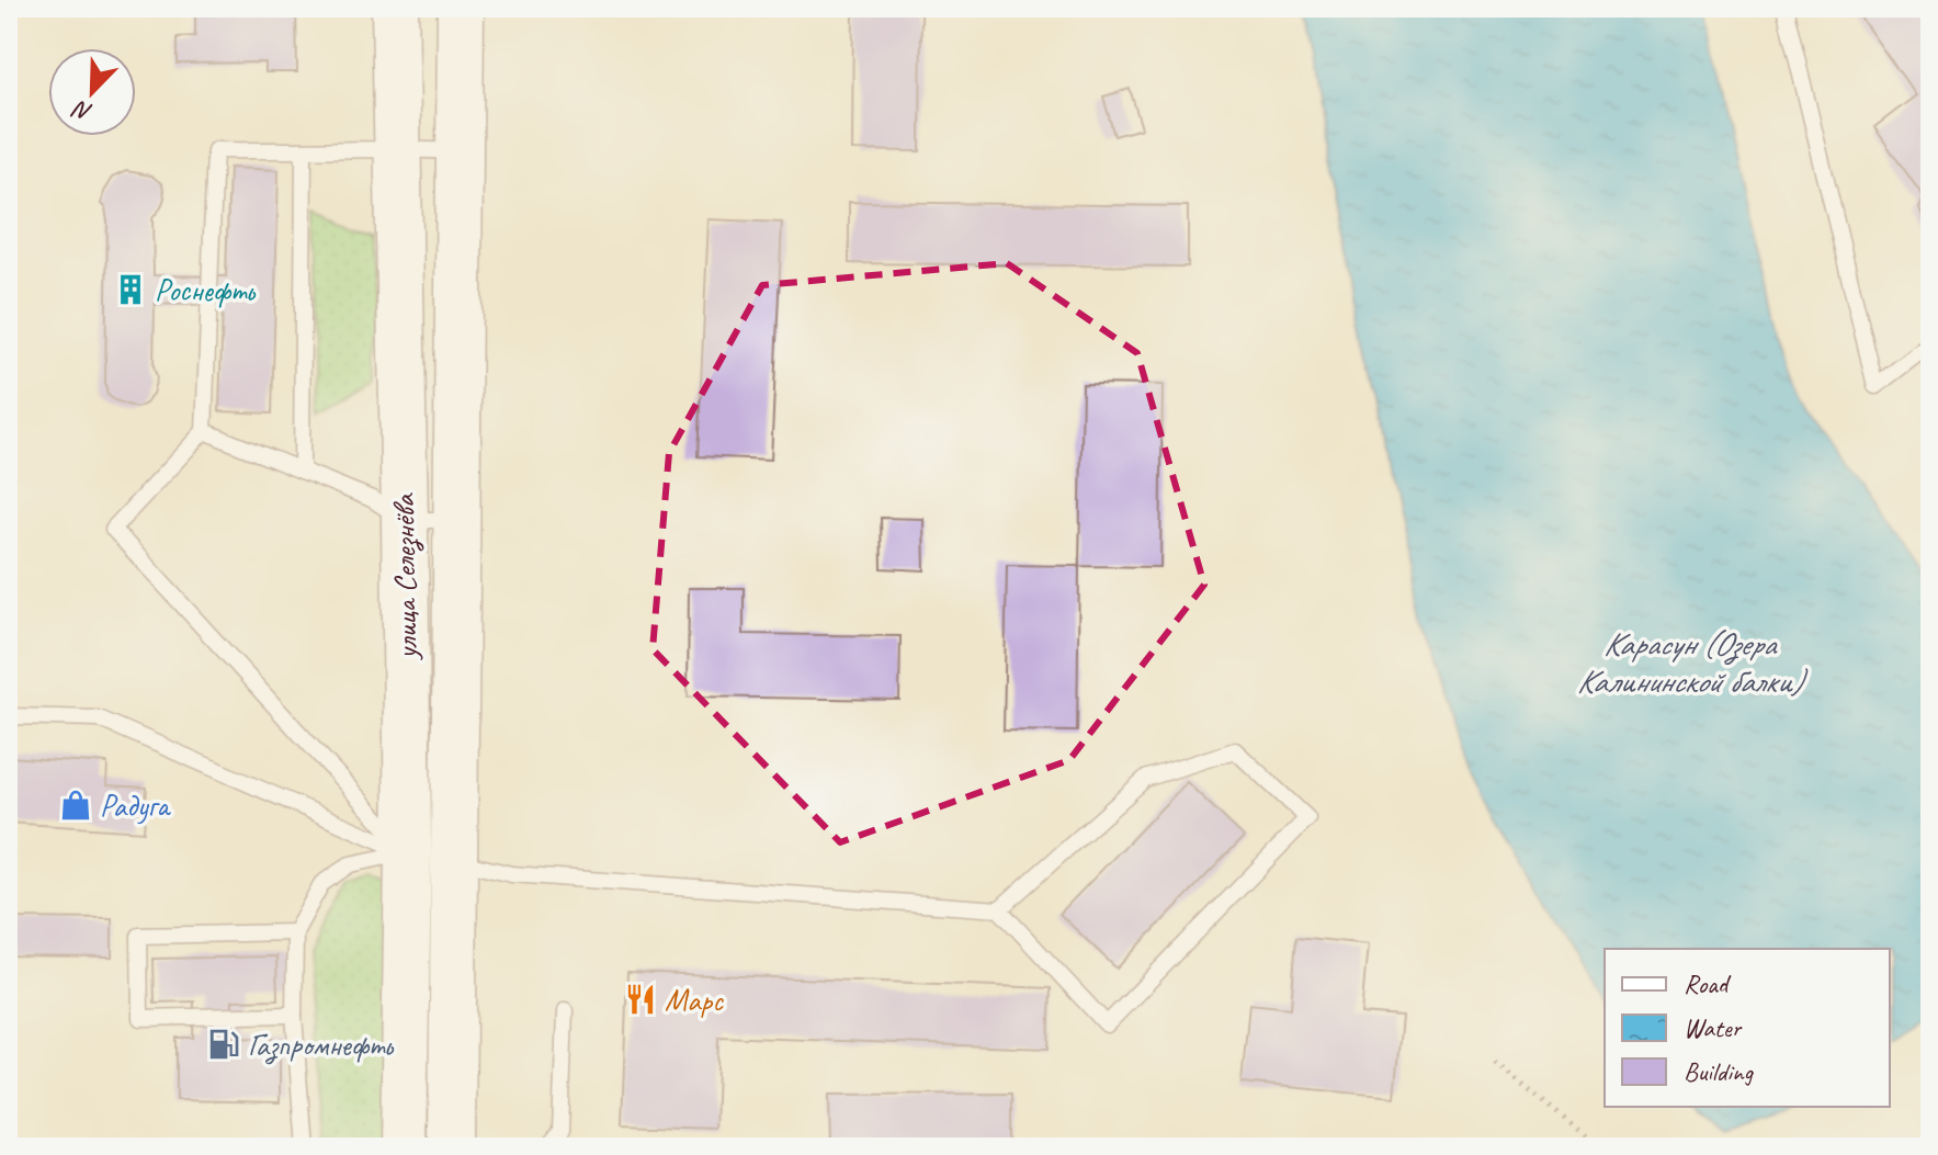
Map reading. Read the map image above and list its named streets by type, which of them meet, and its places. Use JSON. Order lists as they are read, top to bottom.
{
  "streets": {
    "main road": ["улица Селезнёва"]
  },
  "water": ["Карасун (Озера Калининской балки)"],
  "places": {
    "building": ["Роснефть"],
    "shop": ["Радуга"],
    "restaurant": ["Марс"],
    "fuel station": ["Газпромнефть"]
  },
  "legend": ["Road", "Water", "Building"],
  "north": "bottom left"
}
